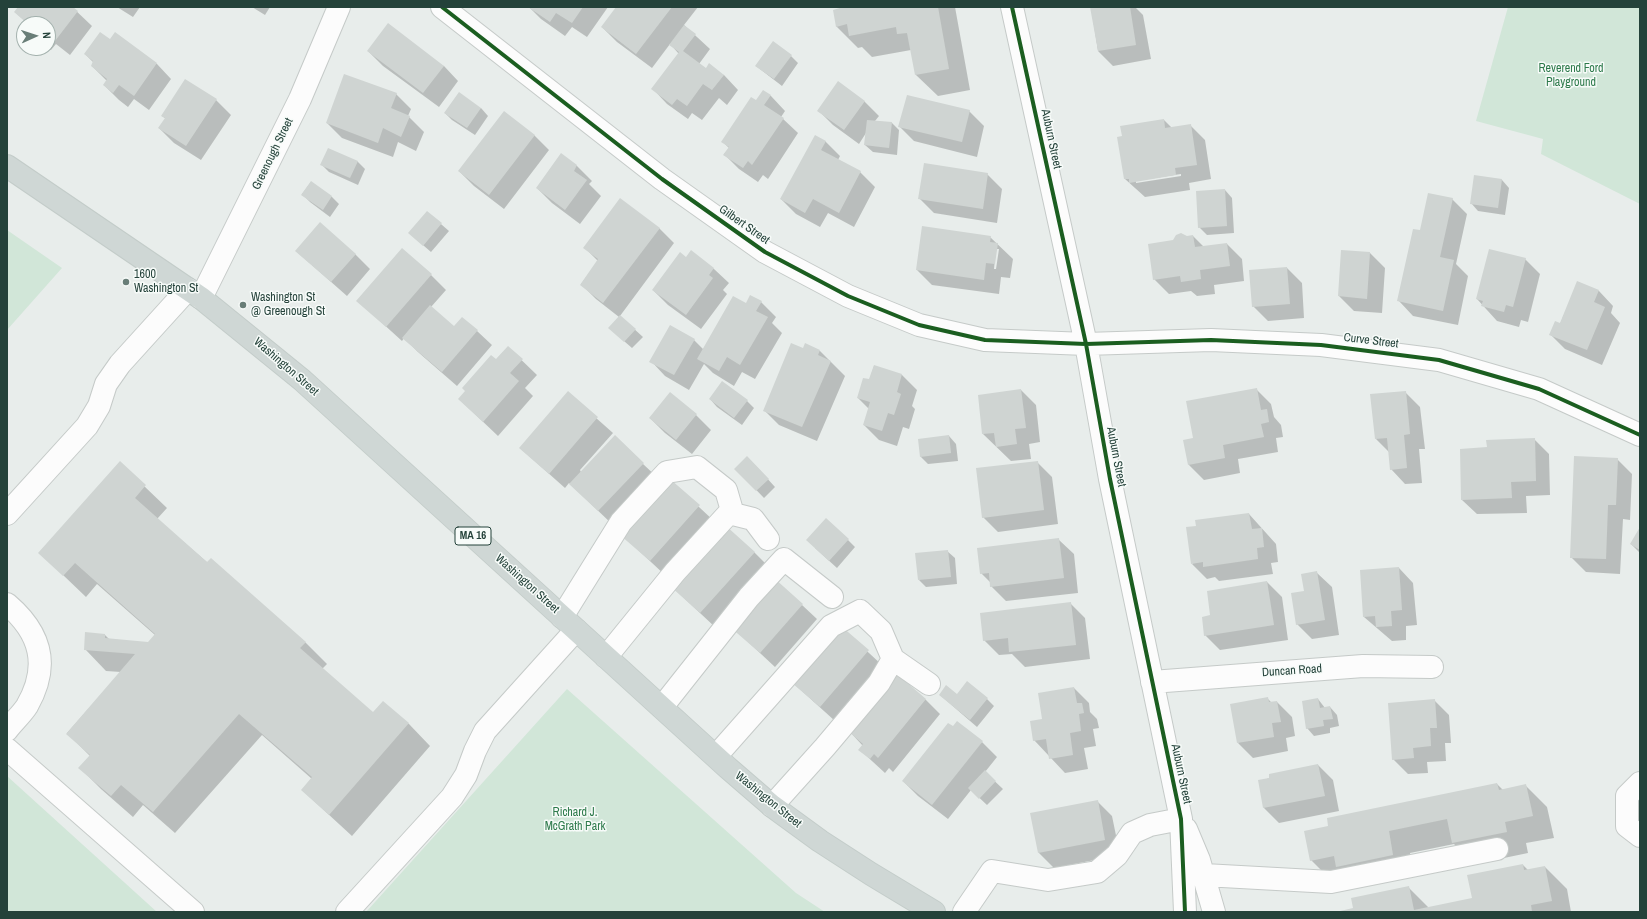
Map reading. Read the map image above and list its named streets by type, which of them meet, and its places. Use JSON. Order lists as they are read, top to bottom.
{
  "streets": {
    "main road": ["Washington Street", "MA 16"],
    "street": [
      "Auburn Street",
      "Greenough Street",
      "Gilbert Street",
      "Curve Street",
      "Duncan Road"
    ]
  },
  "crossings": [
    ["Auburn Street", "Gilbert Street"],
    ["Auburn Street", "Curve Street"],
    ["Auburn Street", "Duncan Road"],
    ["Greenough Street", "Washington Street"],
    ["Gilbert Street", "Curve Street"]
  ],
  "parks": ["Reverend Ford Playground", "Richard J. McGrath Park"],
  "places": ["1600 Washington St", "Washington St @ Greenough St"],
  "north": "right"
}
